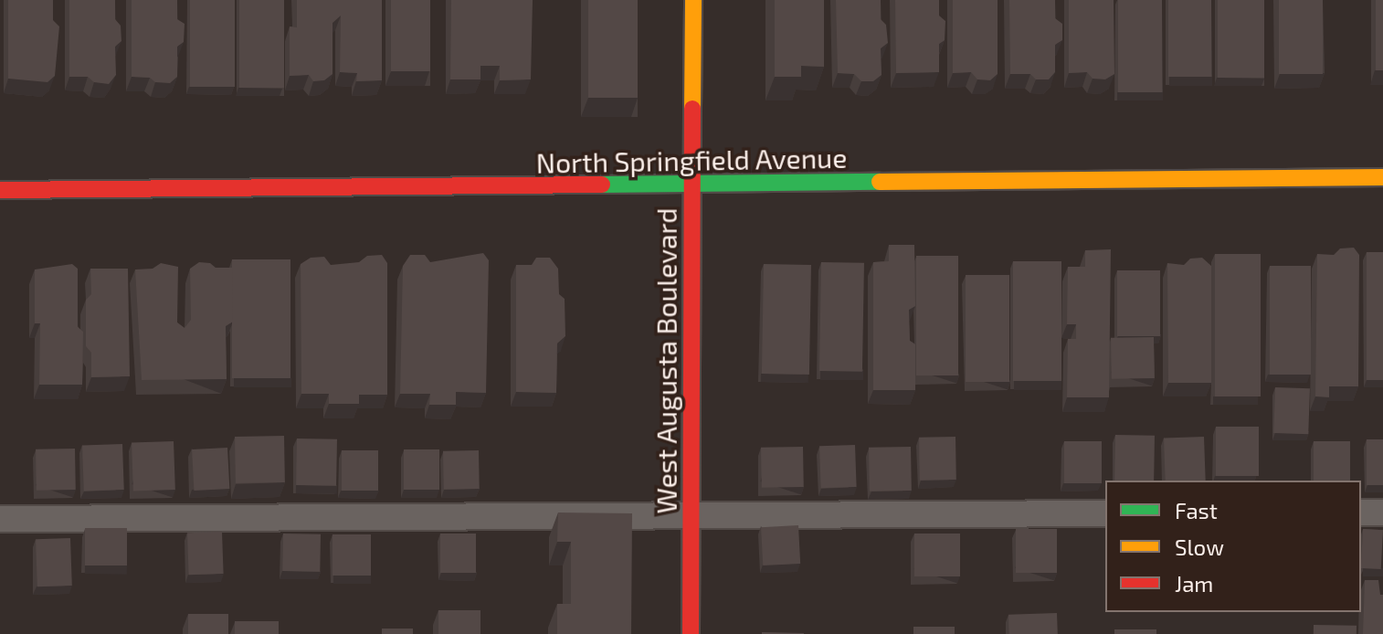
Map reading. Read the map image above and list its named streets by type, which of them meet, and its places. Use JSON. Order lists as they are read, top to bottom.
{
  "streets": {
    "street": ["North Springfield Avenue", "West Augusta Boulevard"]
  },
  "crossings": [
    ["North Springfield Avenue", "West Augusta Boulevard"]
  ],
  "legend": ["Fast", "Slow", "Jam"]
}
